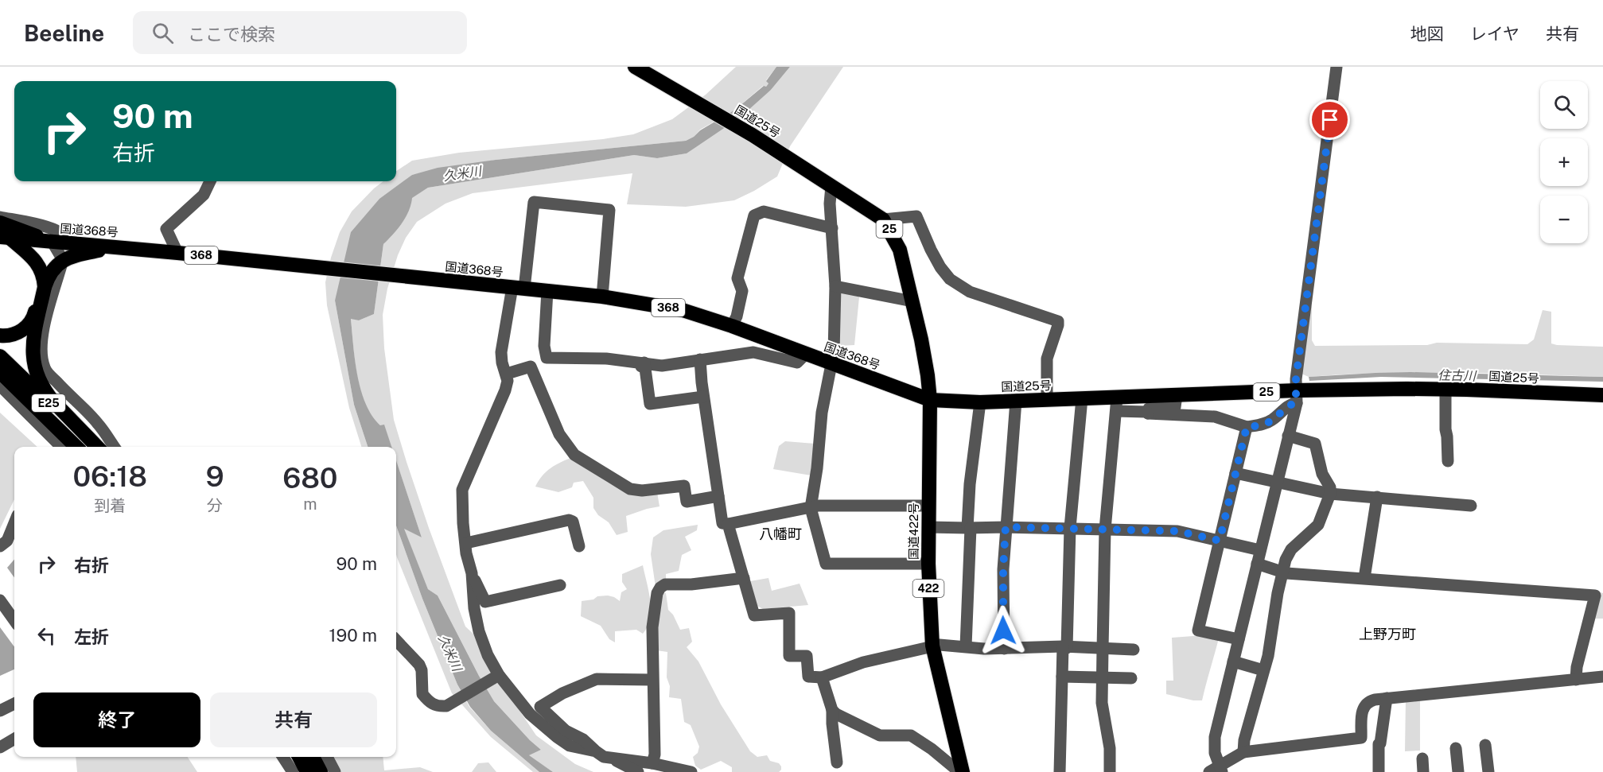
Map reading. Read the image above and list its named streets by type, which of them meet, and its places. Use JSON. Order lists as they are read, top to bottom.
{
  "streets": {
    "highway": [
      "国道25号",
      "25",
      "国道368号",
      "368",
      "E25",
      "国道422号",
      "422"
    ]
  },
  "crossings": [
    ["国道25号", "国道368号"],
    ["国道25号", "国道422号"],
    ["国道368号", "国道422号"]
  ],
  "districts": ["八幡町", "上野万町"],
  "water": ["久米川", "住古川"],
  "page": {
    "header": "Beeline",
    "search": "ここで検索",
    "nav": ["地図", "レイヤ", "共有"],
    "map_buttons": ["+", "−"],
    "turn": ["90 m", "右折"],
    "eta": [
      "06:18",
      "到着",
      "9",
      "分",
      "680",
      "m"
    ],
    "list": [
      {
        "name": "右折",
        "value": "90 m"
      },
      {
        "name": "左折",
        "value": "190 m"
      }
    ],
    "buttons": ["終了", "共有"]
  }
}
